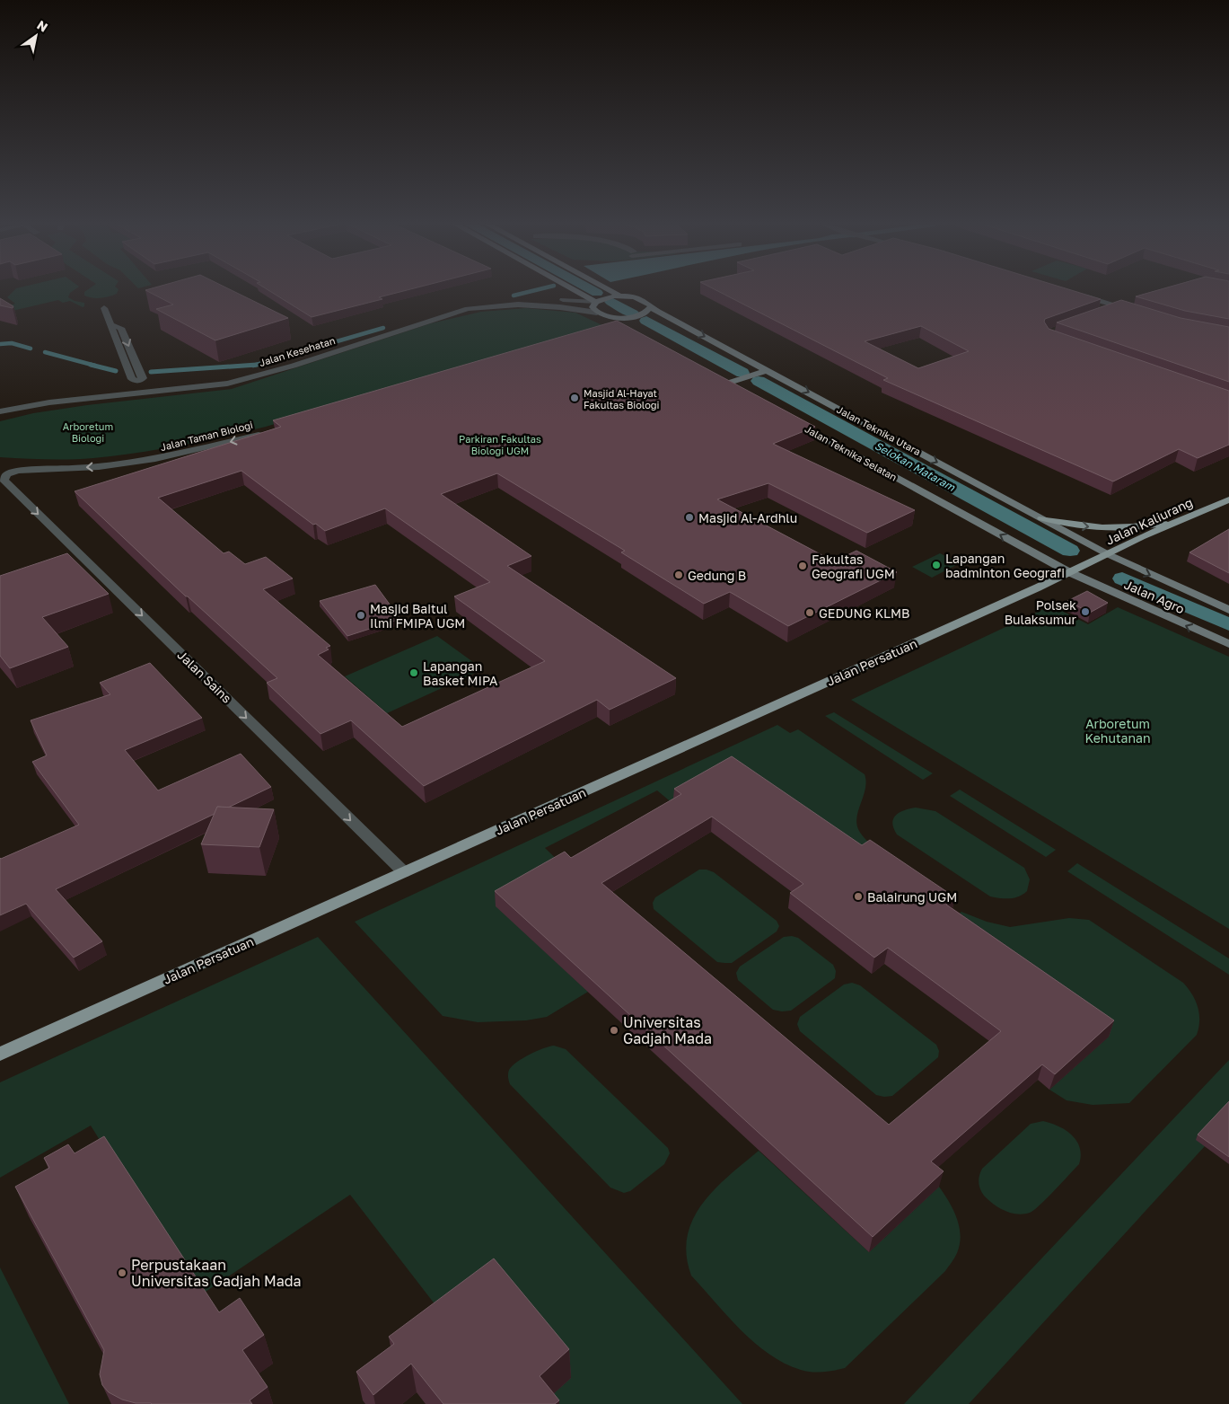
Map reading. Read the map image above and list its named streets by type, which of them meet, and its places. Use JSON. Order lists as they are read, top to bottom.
{
  "streets": {
    "main road": [
      "Jalan Teknika Utara",
      "Jalan Teknika Selatan",
      "Jalan Kaliurang",
      "Jalan Agro",
      "Jalan Persatuan"
    ],
    "street": ["Jalan Kesehatan", "Jalan Taman Biologi", "Jalan Sains"]
  },
  "crossings": [
    ["Jalan Teknika Utara", "Jalan Kaliurang"],
    ["Jalan Teknika Utara", "Jalan Agro"],
    ["Jalan Taman Biologi", "Jalan Sains"],
    ["Jalan Teknika Selatan", "Jalan Kaliurang"],
    ["Jalan Teknika Selatan", "Jalan Agro"],
    ["Jalan Teknika Selatan", "Jalan Persatuan"],
    ["Jalan Kaliurang", "Jalan Agro"],
    ["Jalan Kaliurang", "Jalan Persatuan"],
    ["Jalan Agro", "Jalan Persatuan"],
    ["Jalan Persatuan", "Jalan Sains"]
  ],
  "one_way": [
    "Jalan Teknika Utara",
    "Jalan Taman Biologi",
    "Jalan Teknika Selatan",
    "Jalan Sains"
  ],
  "water": ["Selokan Mataram"],
  "parks": ["Arboretum Biologi", "Parkiran Fakultas Biologi UGM", "Arboretum Kehutanan"],
  "places": [
    "Masjid Al-Hayat Fakultas Biologi",
    "Masjid Al-Ardhlu",
    "Lapangan badminton Geografi",
    "Fakultas Geografi UGM",
    "Gedung B",
    "Polsek Bulaksumur",
    "GEDUNG KLMB",
    "Masjid Baitul Ilmi FMIPA UGM",
    "Lapangan Basket MIPA",
    "Balairung UGM",
    "Universitas Gadjah Mada",
    "Perpustakaan Universitas Gadjah Mada"
  ],
  "north": "top right"
}
